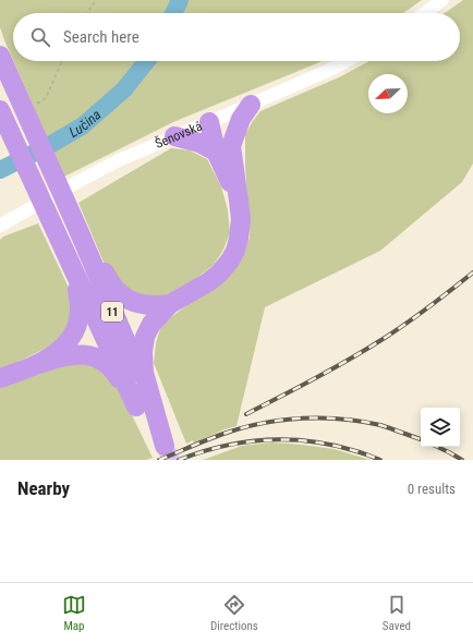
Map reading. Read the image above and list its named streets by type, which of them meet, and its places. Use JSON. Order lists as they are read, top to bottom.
{
  "streets": {
    "highway": ["11"],
    "street": ["Šenovská"]
  },
  "water": ["Lučina"],
  "north": "bottom left",
  "page": {
    "search": "Search here",
    "heading": ["Nearby", "0 results"],
    "nav": ["Map", "Directions", "Saved"]
  }
}
